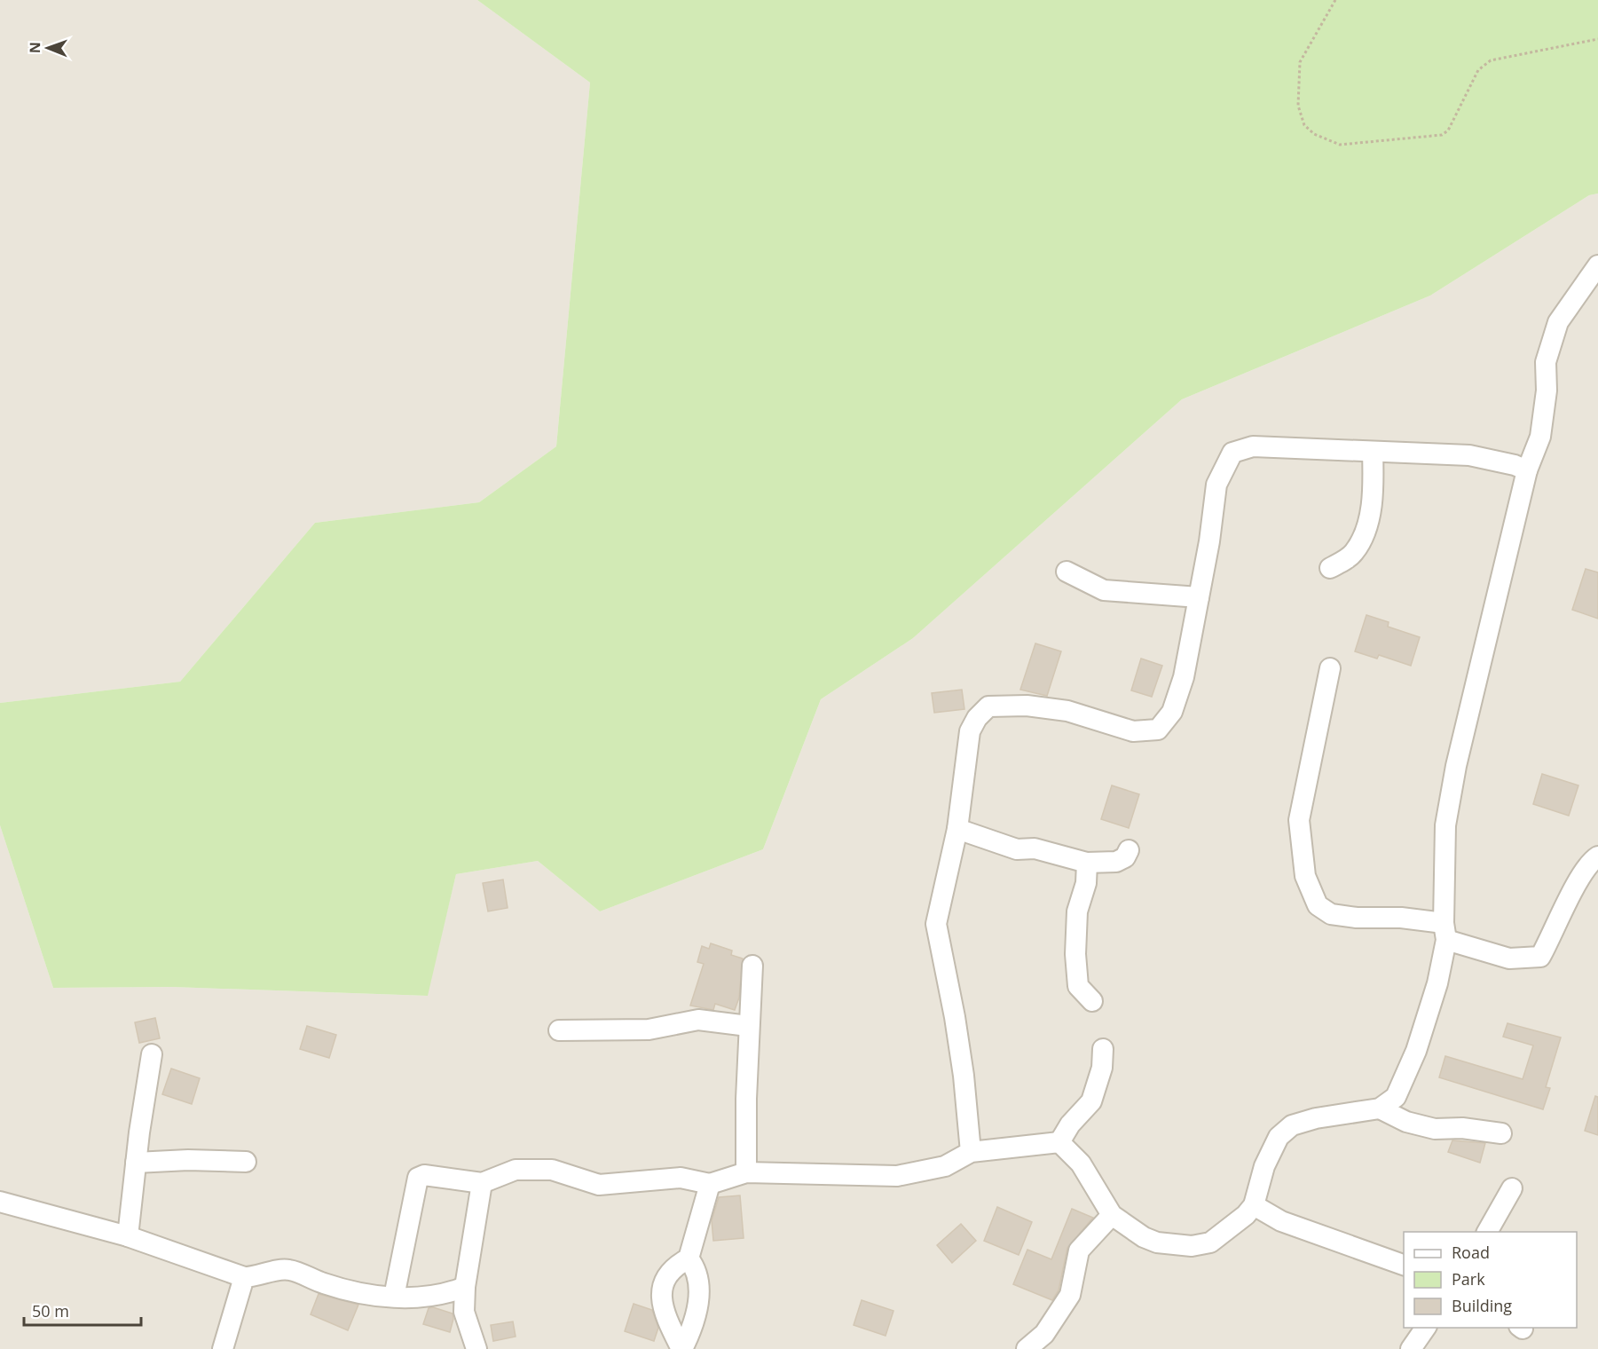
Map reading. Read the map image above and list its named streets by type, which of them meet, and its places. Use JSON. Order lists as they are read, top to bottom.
{
  "legend": ["Road", "Park", "Building"],
  "scale_bar": "50 m",
  "north": "left"
}
